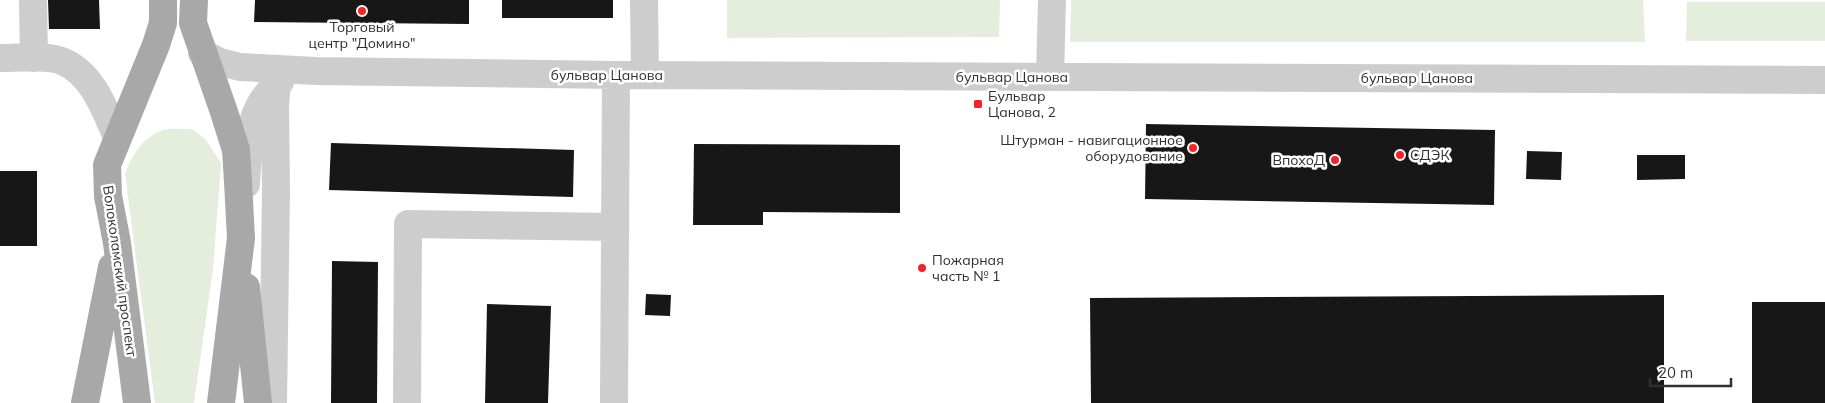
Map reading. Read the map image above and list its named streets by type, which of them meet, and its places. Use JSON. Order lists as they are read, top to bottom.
{
  "streets": {
    "main road": ["Волоколамский проспект"],
    "street": ["бульвар Цанова"]
  },
  "places": {
    "other": [
      "Торговый центр \"Домино\"",
      "Штурман - навигационное оборудование",
      "СДЭК",
      "ВпохоД",
      "Пожарная часть № 1"
    ],
    "transit": ["Бульвар Цанова, 2"]
  },
  "scale_bar": "20 m"
}
